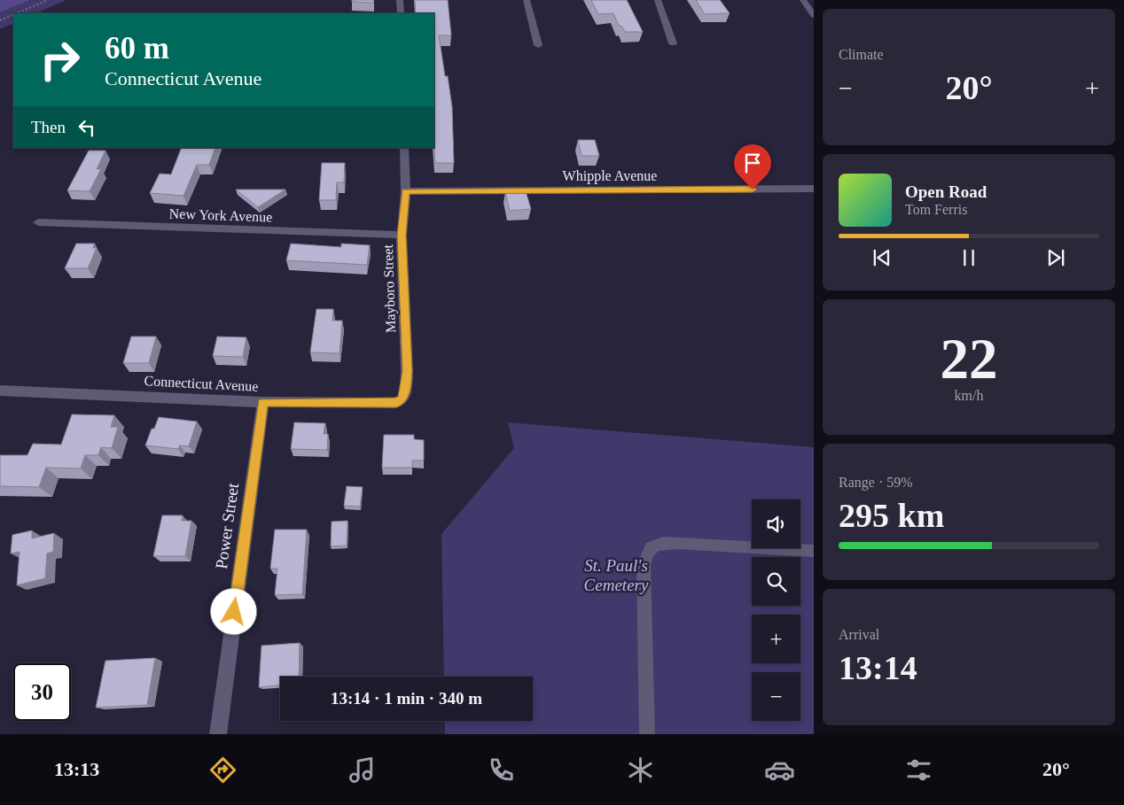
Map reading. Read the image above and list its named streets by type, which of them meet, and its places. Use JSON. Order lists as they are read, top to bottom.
{
  "streets": {
    "street": [
      "Whipple Avenue",
      "New York Avenue",
      "Mayboro Street",
      "Connecticut Avenue",
      "Power Street"
    ]
  },
  "crossings": [
    ["Whipple Avenue", "Mayboro Street"],
    ["New York Avenue", "Mayboro Street"],
    ["Mayboro Street", "Connecticut Avenue"],
    ["Connecticut Avenue", "Power Street"]
  ],
  "parks": ["St. Paul's Cemetery"],
  "page": {
    "tile": [
      "Climate",
      ["22", "km/h"],
      ["Range · 59%", "295 km"],
      ["Arrival", "13:14"]
    ],
    "turn": ["60 m", "Connecticut Avenue"],
    "heat": ["−", "20°", "+"],
    "then": "Then",
    "song": ["Open Road", "Tom Ferris"],
    "map_buttons": ["+", "−"],
    "limit": "30",
    "trip": "13:14 · 1 min · 340 m",
    "tabs": ["13:13", "20°"]
  }
}
